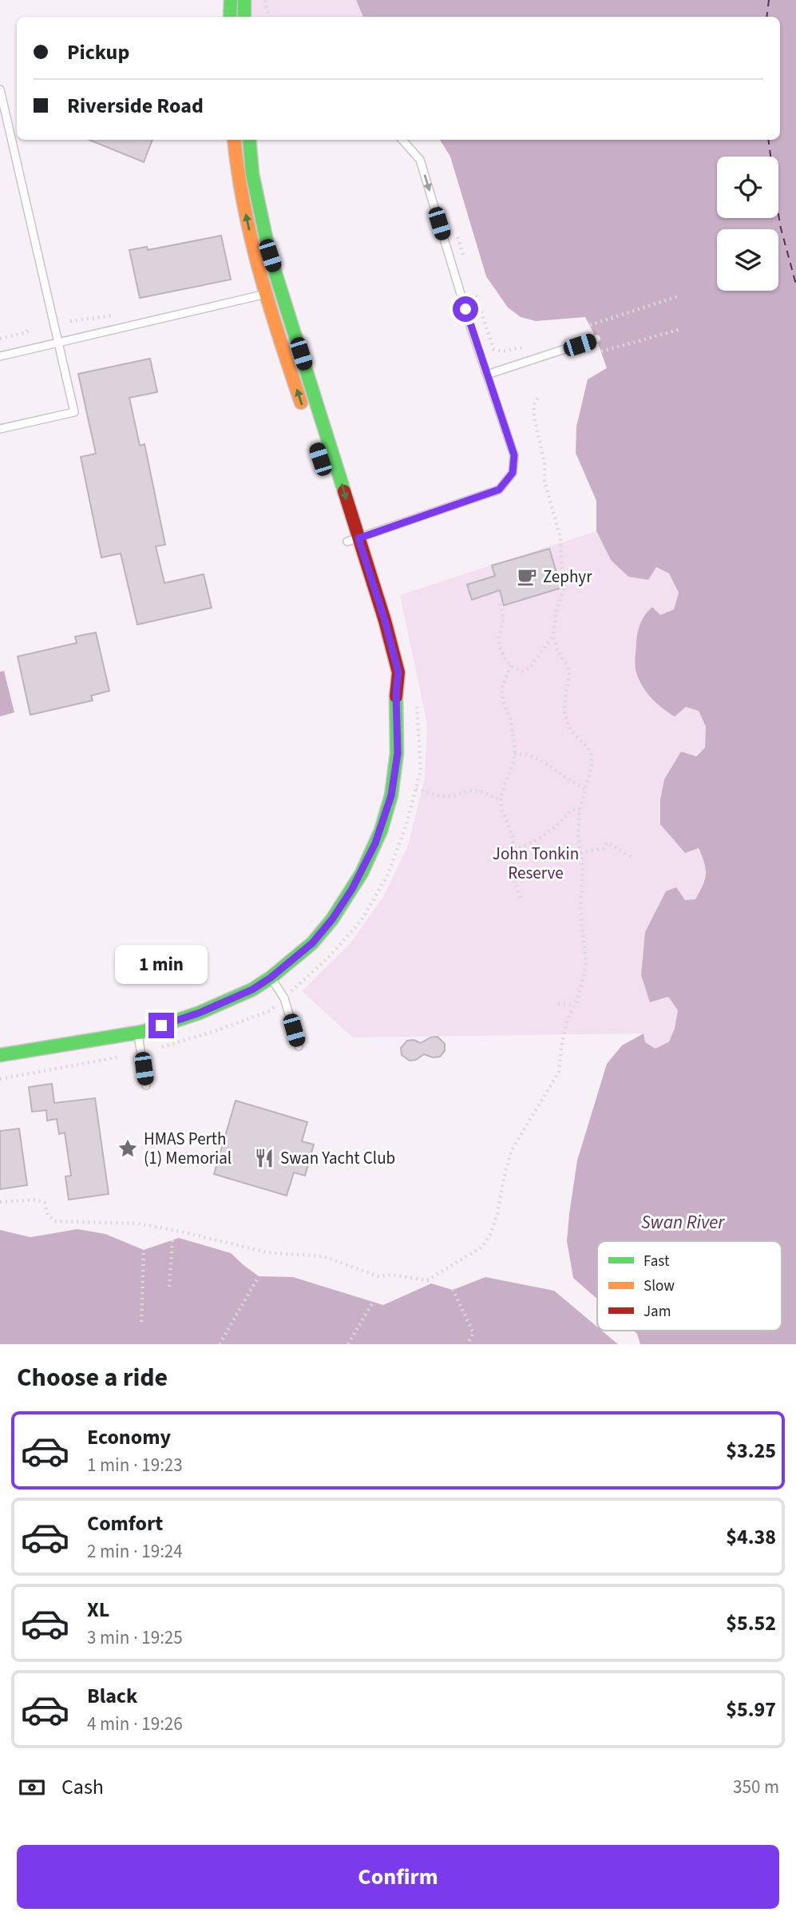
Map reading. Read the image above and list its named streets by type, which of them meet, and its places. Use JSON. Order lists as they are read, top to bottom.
{
  "water": ["Swan River"],
  "parks": ["John Tonkin Reserve"],
  "places": {
    "cafe": ["Zephyr"],
    "place": ["HMAS Perth (1) Memorial"],
    "restaurant": ["Swan Yacht Club"]
  },
  "legend": ["Fast", "Slow", "Jam"],
  "page": {
    "banner": ["Pickup", "Riverside Road"],
    "bubble": "1 min",
    "heading": "Choose a ride",
    "list": [
      {
        "name": "Economy",
        "note": "1 min · 19:23",
        "value": "$3.25"
      },
      {
        "name": "Comfort",
        "note": "2 min · 19:24",
        "value": "$4.38"
      },
      {
        "name": "XL",
        "note": "3 min · 19:25",
        "value": "$5.52"
      },
      {
        "name": "Black",
        "note": "4 min · 19:26",
        "value": "$5.97"
      }
    ],
    "pay": ["Cash", "350 m"],
    "buttons": "Confirm"
  }
}
